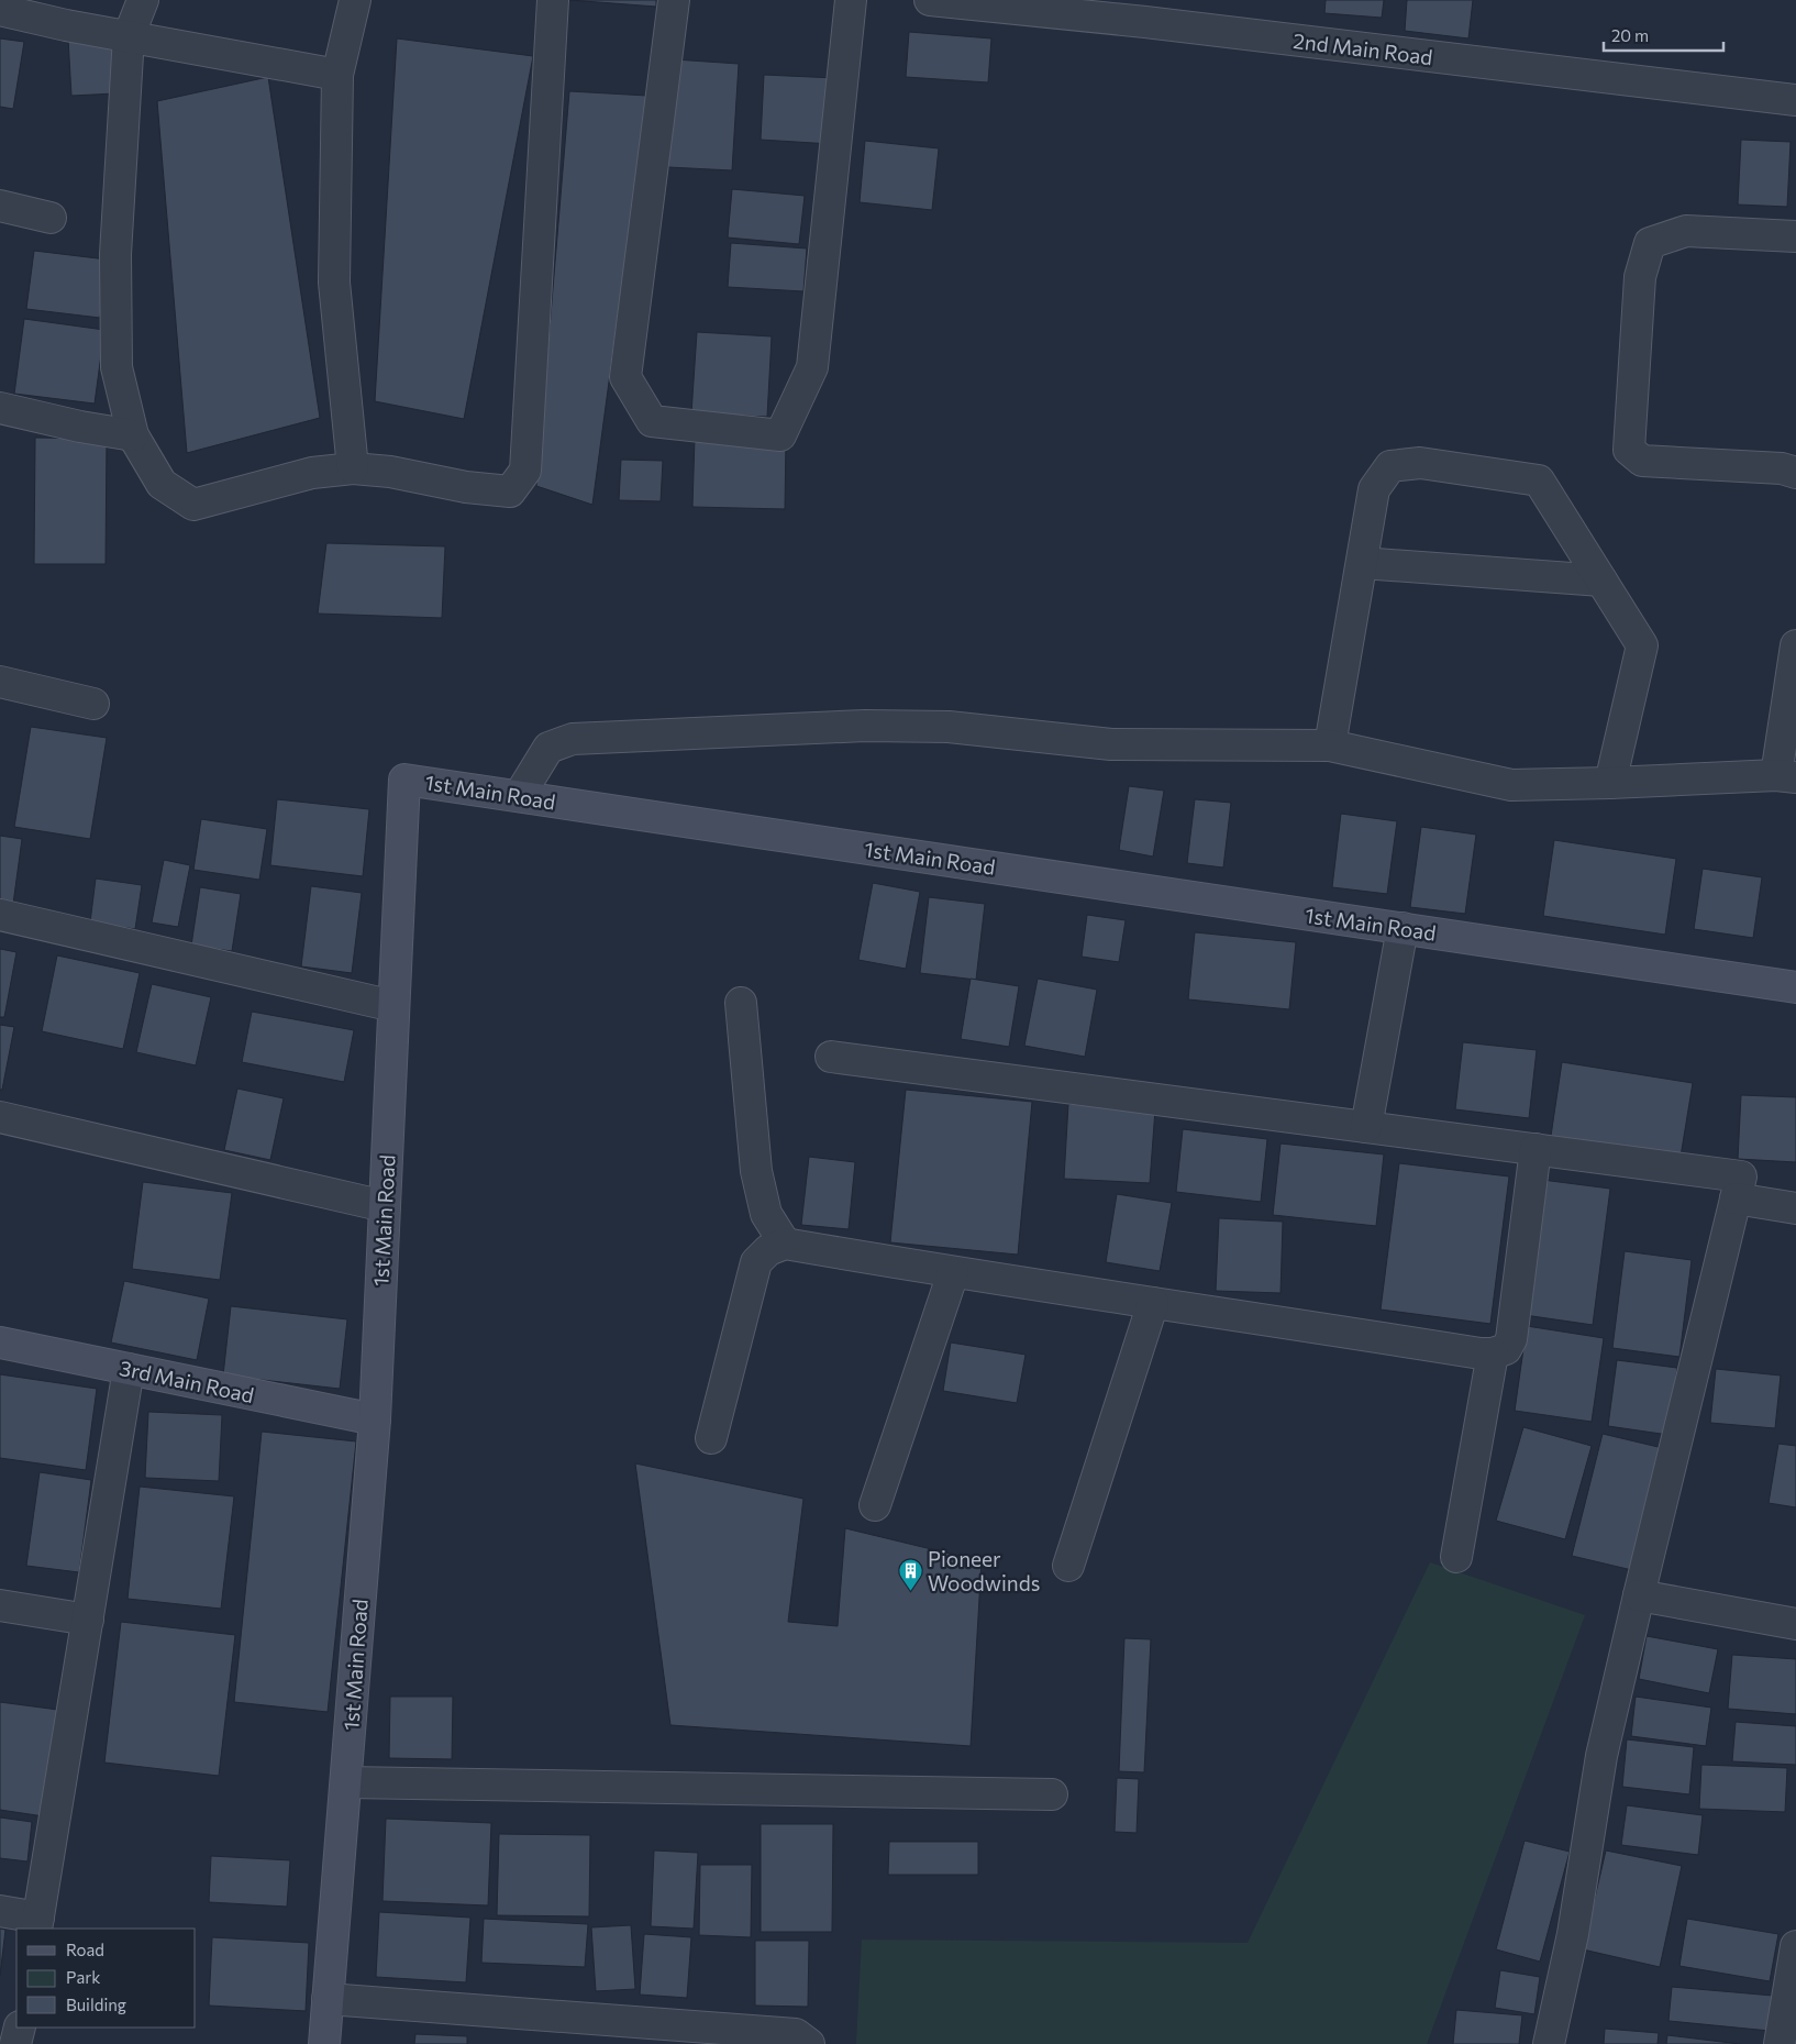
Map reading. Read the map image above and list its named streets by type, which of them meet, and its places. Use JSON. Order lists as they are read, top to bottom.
{
  "streets": {
    "street": ["2nd Main Road", "1st Main Road", "3rd Main Road"]
  },
  "crossings": [
    ["1st Main Road", "3rd Main Road"]
  ],
  "places": {
    "building": ["Pioneer Woodwinds"]
  },
  "legend": ["Road", "Park", "Building"],
  "scale_bar": "20 m"
}
